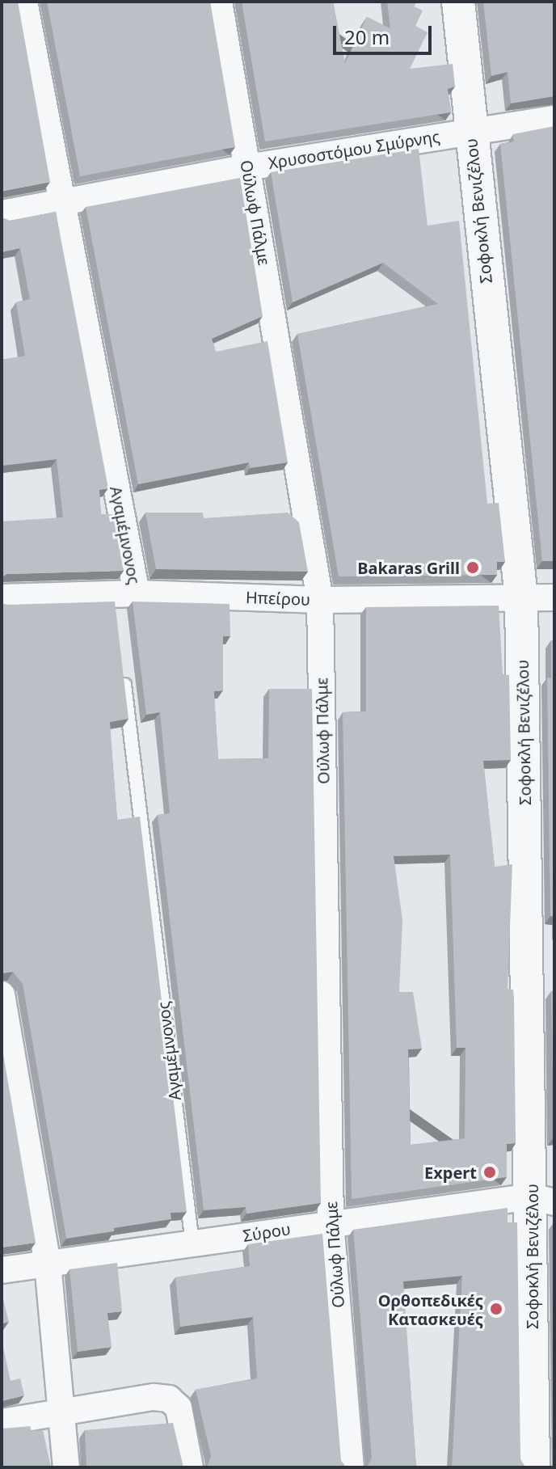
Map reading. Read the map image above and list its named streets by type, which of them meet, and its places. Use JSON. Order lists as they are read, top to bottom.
{
  "streets": {
    "street": [
      "Χρυσοστόμου Σμύρνης",
      "Σοφοκλή Βενιζέλου",
      "Ούλωφ Πάλμε",
      "Αγαμέμνονος",
      "Ηπείρου",
      "Σύρου"
    ]
  },
  "crossings": [
    ["Χρυσοστόμου Σμύρνης", "Σοφοκλή Βενιζέλου"],
    ["Χρυσοστόμου Σμύρνης", "Ούλωφ Πάλμε"],
    ["Χρυσοστόμου Σμύρνης", "Αγαμέμνονος"],
    ["Σοφοκλή Βενιζέλου", "Ηπείρου"],
    ["Σοφοκλή Βενιζέλου", "Σύρου"],
    ["Ούλωφ Πάλμε", "Ηπείρου"],
    ["Ούλωφ Πάλμε", "Σύρου"],
    ["Αγαμέμνονος", "Ηπείρου"],
    ["Αγαμέμνονος", "Σύρου"]
  ],
  "places": ["Bakaras Grill", "Expert", "Ορθοπεδικές Κατασκευές"],
  "scale_bar": "20 m"
}
